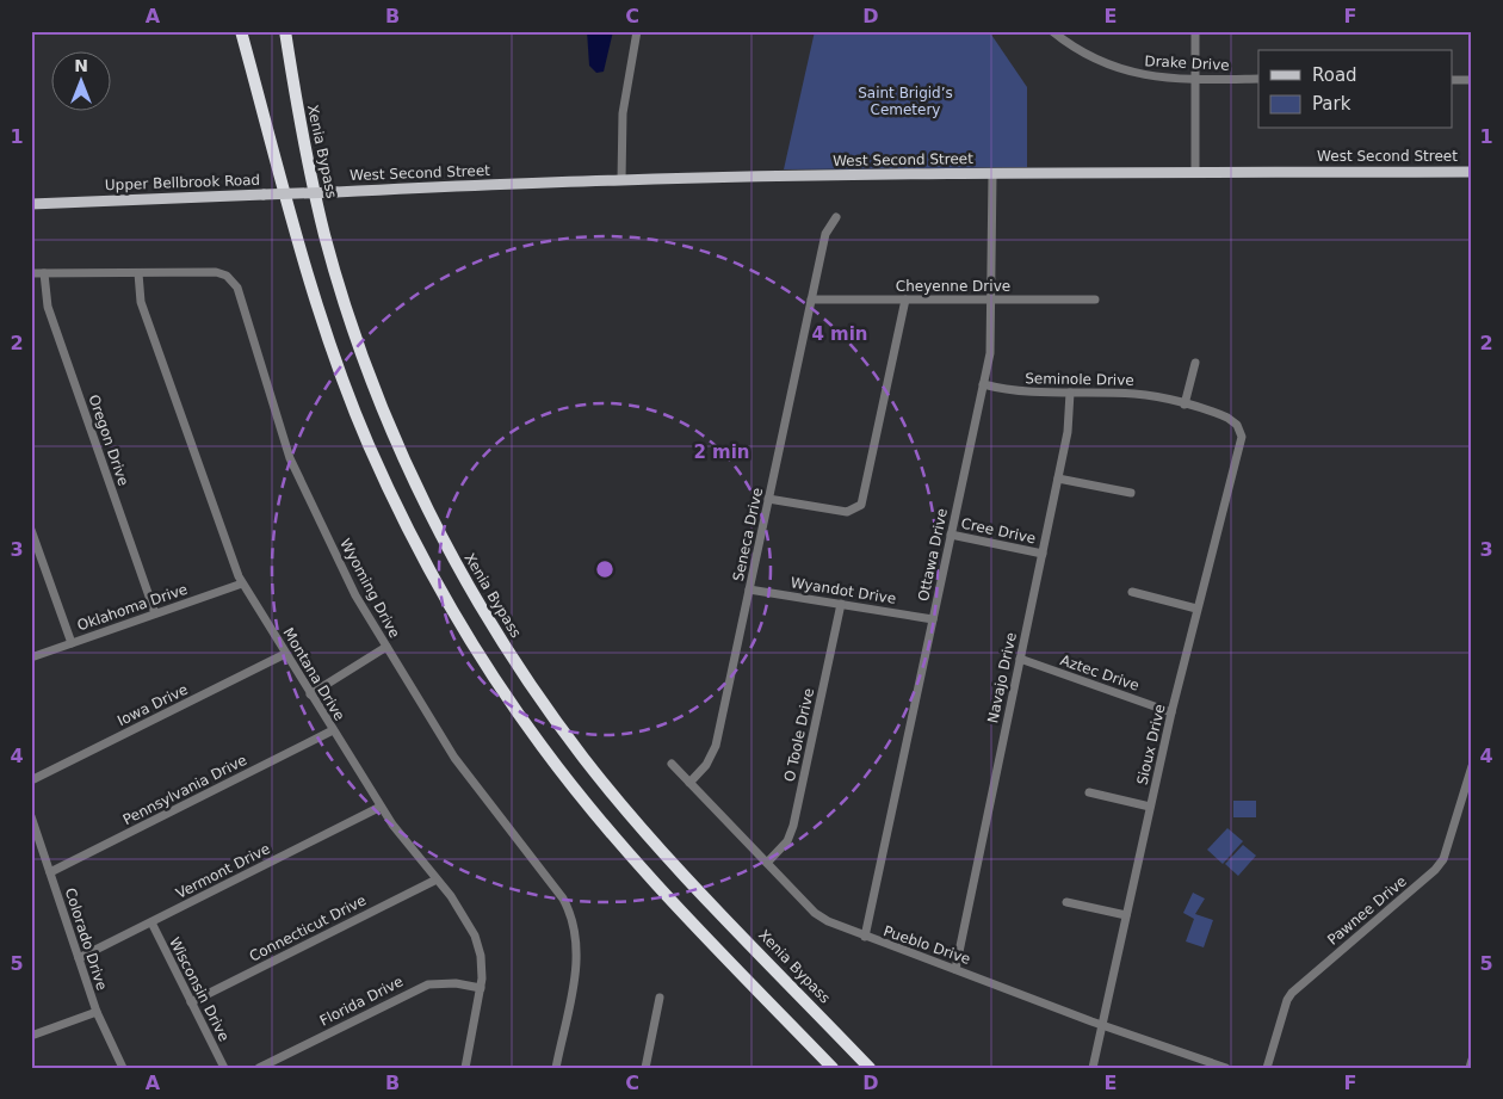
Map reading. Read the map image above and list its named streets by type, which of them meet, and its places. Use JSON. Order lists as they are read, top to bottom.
{
  "streets": {
    "highway": ["Xenia Bypass"],
    "main road": ["West Second Street", "Upper Bellbrook Road"],
    "street": [
      "Drake Drive",
      "Cheyenne Drive",
      "Seminole Drive",
      "Oregon Drive",
      "Cree Drive",
      "Seneca Drive",
      "Ottawa Drive",
      "Wyoming Drive",
      "Wyandot Drive",
      "Oklahoma Drive",
      "Aztec Drive",
      "Montana Drive",
      "Navajo Drive",
      "Iowa Drive",
      "O Toole Drive",
      "Sioux Drive",
      "Pennsylvania Drive",
      "Vermont Drive",
      "Pawnee Drive",
      "Connecticut Drive",
      "Colorado Drive",
      "Pueblo Drive",
      "Wisconsin Drive",
      "Florida Drive"
    ]
  },
  "crossings": [
    ["West Second Street", "Upper Bellbrook Road"],
    ["West Second Street", "Ottawa Drive"],
    ["Cheyenne Drive", "Seneca Drive"],
    ["Cheyenne Drive", "Ottawa Drive"],
    ["Seminole Drive", "Ottawa Drive"],
    ["Seminole Drive", "Navajo Drive"],
    ["Seminole Drive", "Sioux Drive"],
    ["Oregon Drive", "Wyoming Drive"],
    ["Oregon Drive", "Oklahoma Drive"],
    ["Cree Drive", "Ottawa Drive"],
    ["Cree Drive", "Navajo Drive"],
    ["Seneca Drive", "Wyandot Drive"],
    ["Seneca Drive", "Pueblo Drive"],
    ["Ottawa Drive", "Wyandot Drive"],
    ["Ottawa Drive", "Pueblo Drive"],
    ["Wyoming Drive", "Montana Drive"],
    ["Wyandot Drive", "O Toole Drive"],
    ["Oklahoma Drive", "Montana Drive"],
    ["Aztec Drive", "Navajo Drive"],
    ["Aztec Drive", "Sioux Drive"],
    ["Montana Drive", "Iowa Drive"],
    ["Montana Drive", "Pennsylvania Drive"],
    ["Montana Drive", "Vermont Drive"],
    ["Montana Drive", "Connecticut Drive"],
    ["Montana Drive", "Florida Drive"],
    ["Navajo Drive", "Pueblo Drive"],
    ["O Toole Drive", "Pueblo Drive"],
    ["Sioux Drive", "Pueblo Drive"],
    ["Pennsylvania Drive", "Colorado Drive"],
    ["Vermont Drive", "Colorado Drive"],
    ["Vermont Drive", "Wisconsin Drive"],
    ["Connecticut Drive", "Wisconsin Drive"]
  ],
  "parks": ["Saint Brigid’s Cemetery"],
  "legend": ["Road", "Park"],
  "north": "top",
  "grid": {
    "columns": [
      "A",
      "B",
      "C",
      "D",
      "E",
      "F"
    ],
    "rows": [
      "1",
      "2",
      "3",
      "4",
      "5"
    ]
  },
  "rings": ["4 min", "2 min"]
}
